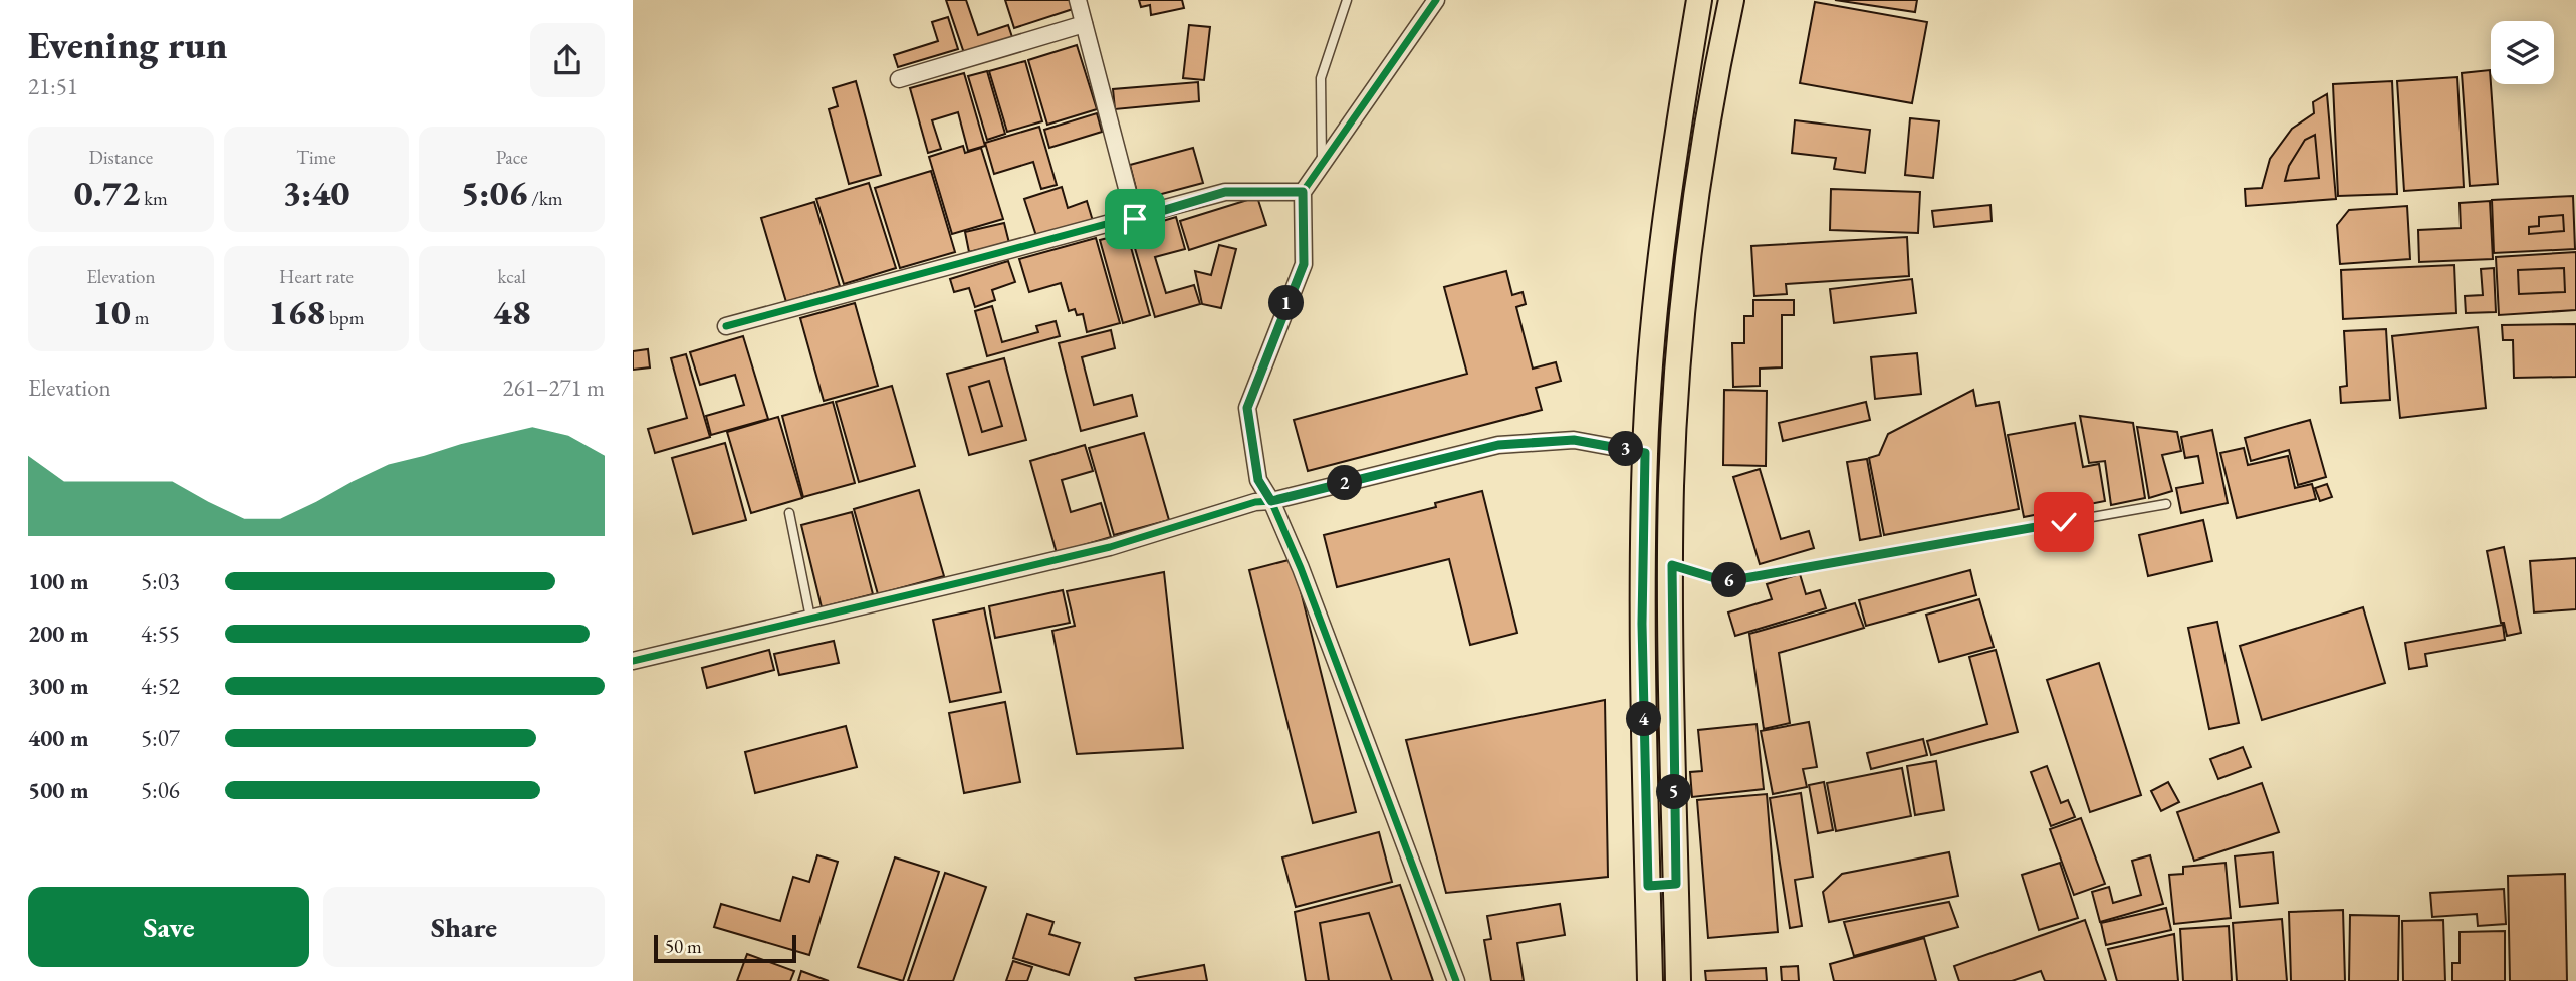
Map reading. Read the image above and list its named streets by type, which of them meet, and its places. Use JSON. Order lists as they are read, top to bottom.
{
  "scale_bar": "50 m",
  "page": {
    "heading": ["Evening run", "21:51"],
    "stats": [
      ["Distance", "0.72 km"],
      ["Time", "3:40"],
      ["Pace", "5:06 /km"],
      ["Elevation", "10 m"],
      ["Heart rate", "168 bpm"],
      ["kcal", "48"]
    ],
    "pins": [
      "1",
      "3",
      "2",
      "6",
      "4",
      "5"
    ],
    "chart": ["Elevation", "261–271 m"],
    "list": [
      {
        "name": "100 m",
        "note": "5:03"
      },
      {
        "name": "200 m",
        "note": "4:55"
      },
      {
        "name": "300 m",
        "note": "4:52"
      },
      {
        "name": "400 m",
        "note": "5:07"
      },
      {
        "name": "500 m",
        "note": "5:06"
      }
    ],
    "buttons": ["Save", "Share"],
    "scale": "50 m"
  }
}
